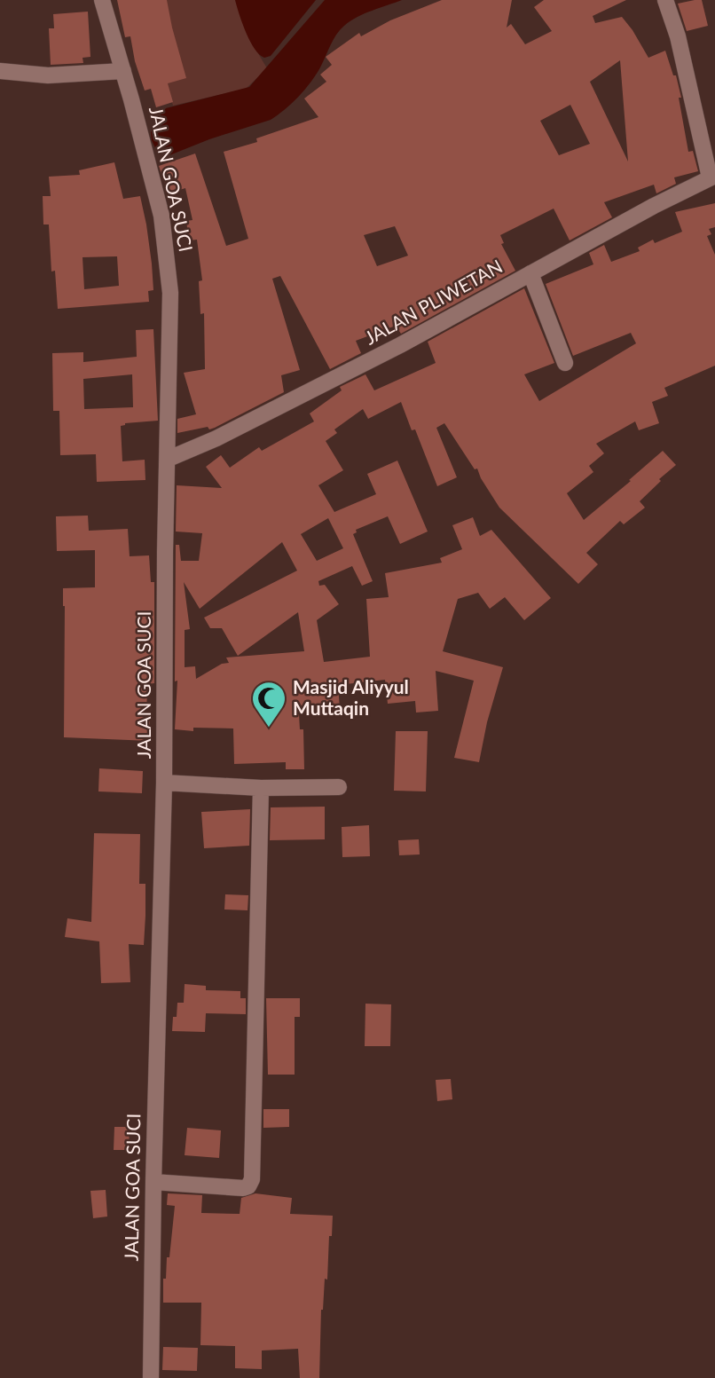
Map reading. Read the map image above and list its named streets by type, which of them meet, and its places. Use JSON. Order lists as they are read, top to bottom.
{
  "streets": {
    "street": ["JALAN GOA SUCI", "JALAN PLIWETAN"]
  },
  "crossings": [
    ["JALAN GOA SUCI", "JALAN PLIWETAN"]
  ],
  "places": {
    "mosque": ["Masjid Aliyyul Muttaqin"]
  }
}
